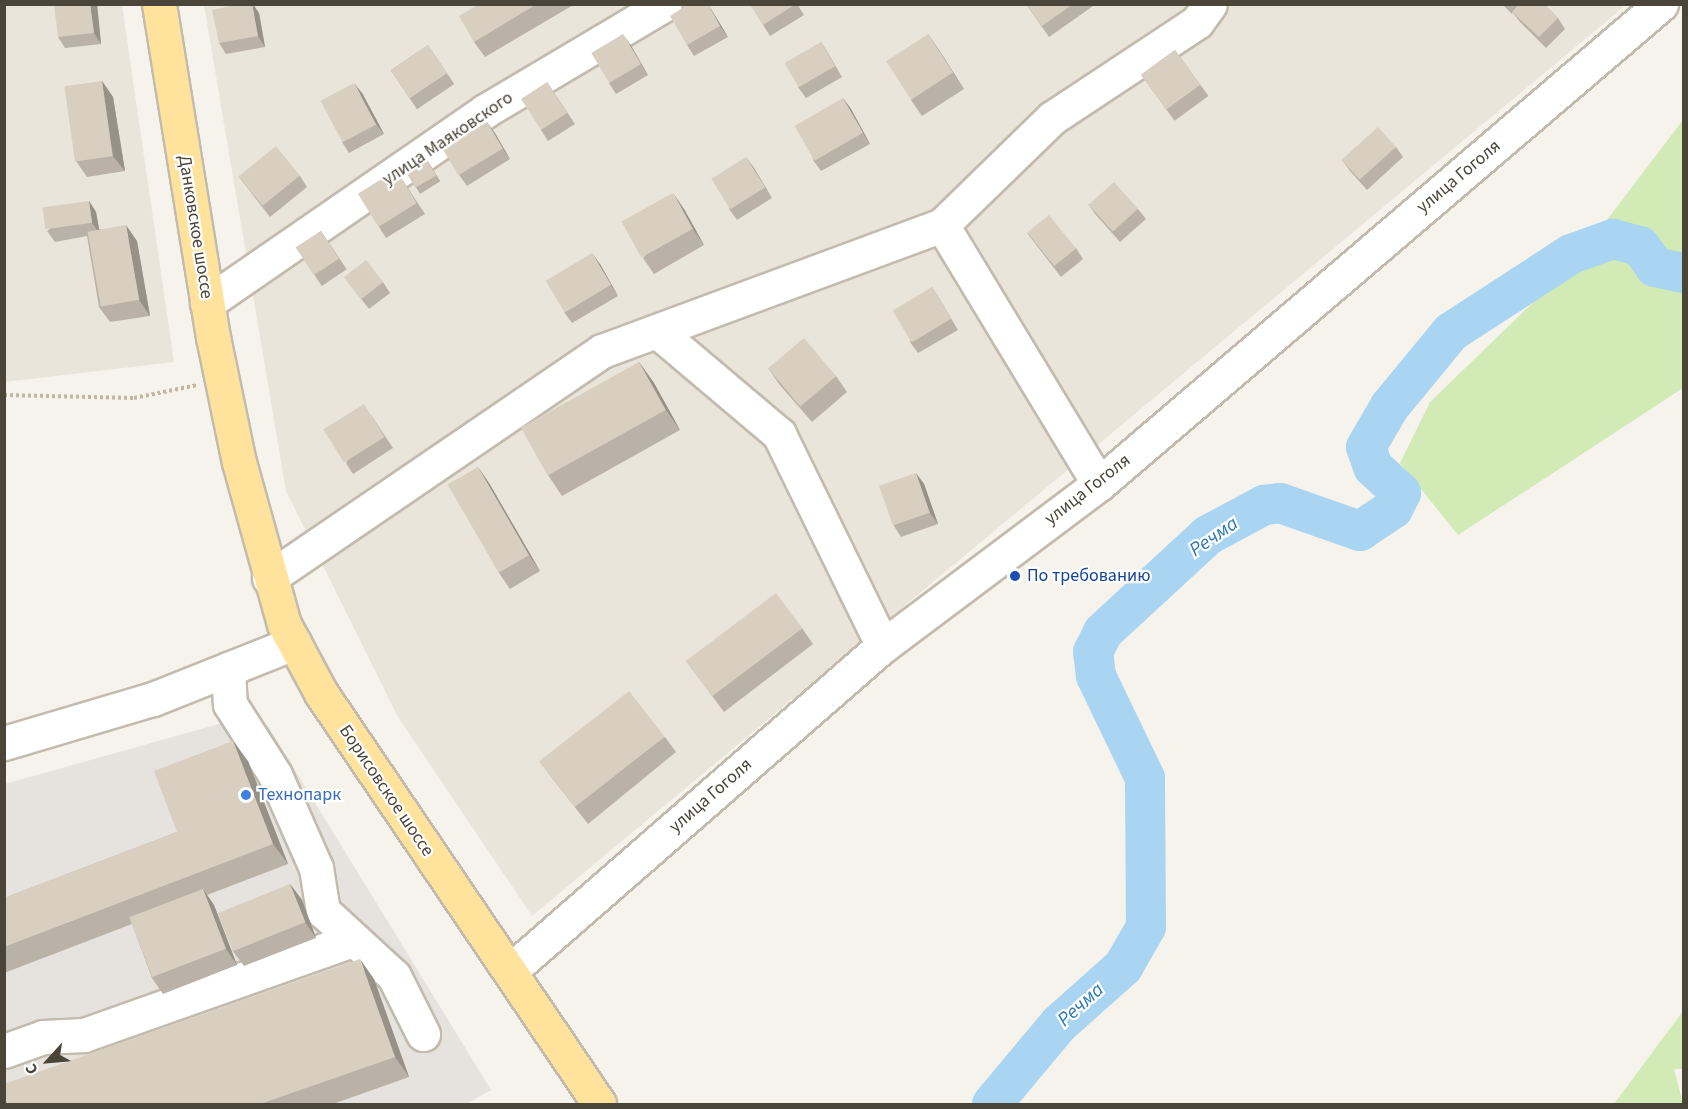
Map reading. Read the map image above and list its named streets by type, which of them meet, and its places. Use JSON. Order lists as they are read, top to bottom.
{
  "streets": {
    "main road": ["Данковское шоссе", "Борисовское шоссе"],
    "street": ["улица Маяковского", "улица Гоголя"]
  },
  "crossings": [
    ["улица Маяковского", "Данковское шоссе"],
    ["улица Гоголя", "Борисовское шоссе"],
    ["Данковское шоссе", "Борисовское шоссе"]
  ],
  "water": ["Речма"],
  "places": ["По требованию", "Технопарк"],
  "north": "bottom left"
}
